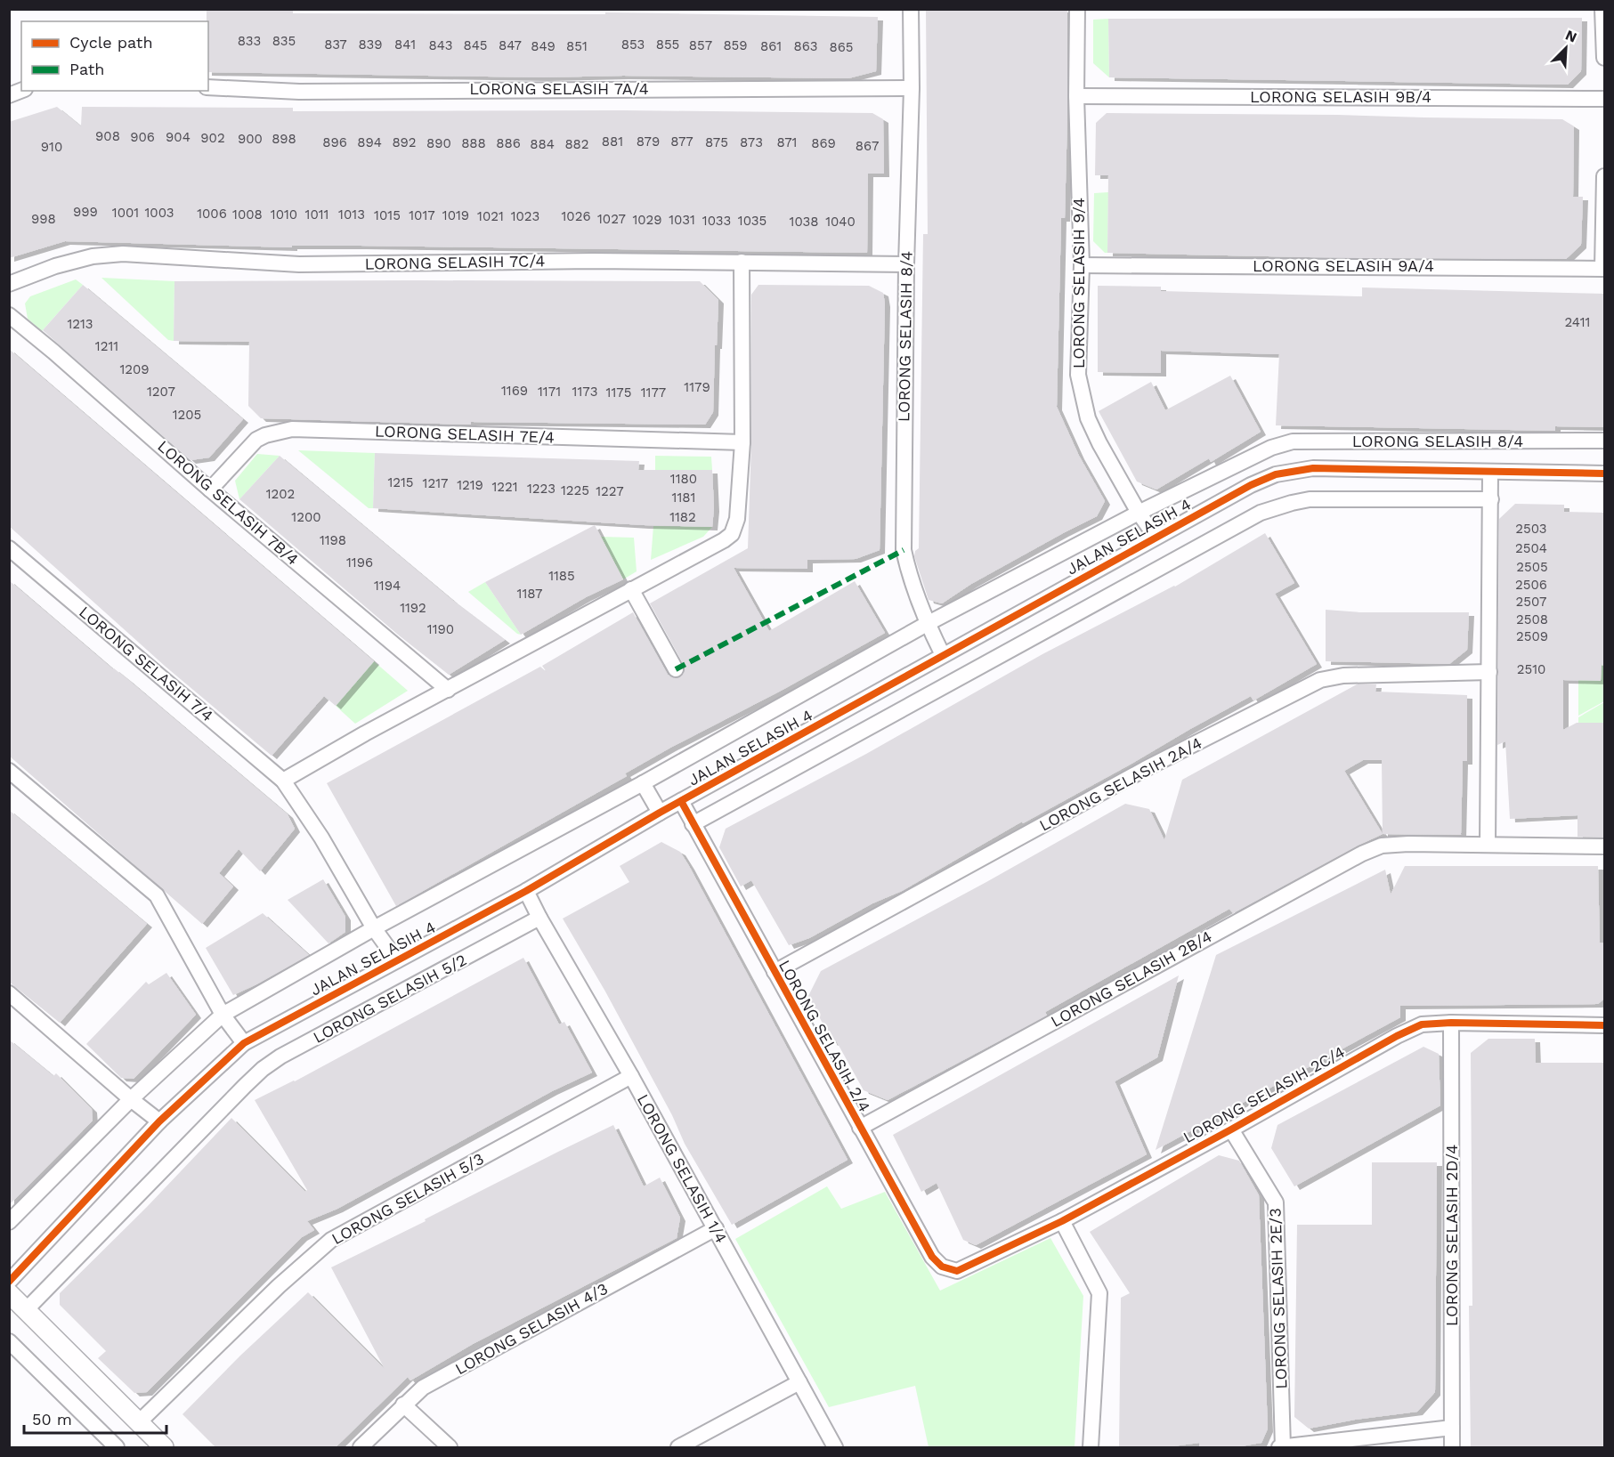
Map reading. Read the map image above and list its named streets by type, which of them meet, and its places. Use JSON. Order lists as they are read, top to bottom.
{
  "streets": {
    "street": [
      "LORONG SELASIH 7A/4",
      "LORONG SELASIH 9B/4",
      "LORONG SELASIH 7C/4",
      "LORONG SELASIH 9A/4",
      "LORONG SELASIH 9/4",
      "LORONG SELASIH 8/4",
      "LORONG SELASIH 7E/4",
      "LORONG SELASIH 7B/4",
      "JALAN SELASIH 4",
      "LORONG SELASIH 7/4",
      "LORONG SELASIH 2A/4",
      "LORONG SELASIH 2B/4",
      "LORONG SELASIH 5/2",
      "LORONG SELASIH 2/4",
      "LORONG SELASIH 2C/4",
      "LORONG SELASIH 1/4",
      "LORONG SELASIH 5/3",
      "LORONG SELASIH 2D/4",
      "LORONG SELASIH 2E/3",
      "LORONG SELASIH 4/3"
    ]
  },
  "crossings": [
    ["LORONG SELASIH 7A/4", "LORONG SELASIH 8/4"],
    ["LORONG SELASIH 9B/4", "LORONG SELASIH 9/4"],
    ["LORONG SELASIH 7C/4", "LORONG SELASIH 8/4"],
    ["LORONG SELASIH 9A/4", "LORONG SELASIH 9/4"],
    ["LORONG SELASIH 9/4", "LORONG SELASIH 8/4"],
    ["LORONG SELASIH 9/4", "JALAN SELASIH 4"],
    ["LORONG SELASIH 8/4", "JALAN SELASIH 4"],
    ["LORONG SELASIH 8/4", "LORONG SELASIH 7/4"],
    ["LORONG SELASIH 7E/4", "LORONG SELASIH 7B/4"],
    ["JALAN SELASIH 4", "LORONG SELASIH 7/4"],
    ["JALAN SELASIH 4", "LORONG SELASIH 2/4"],
    ["JALAN SELASIH 4", "LORONG SELASIH 1/4"],
    ["LORONG SELASIH 2A/4", "LORONG SELASIH 2/4"],
    ["LORONG SELASIH 2B/4", "LORONG SELASIH 2/4"],
    ["LORONG SELASIH 5/2", "LORONG SELASIH 1/4"],
    ["LORONG SELASIH 2/4", "LORONG SELASIH 2C/4"],
    ["LORONG SELASIH 2C/4", "LORONG SELASIH 2D/4"],
    ["LORONG SELASIH 2C/4", "LORONG SELASIH 2E/3"],
    ["LORONG SELASIH 1/4", "LORONG SELASIH 5/3"],
    ["LORONG SELASIH 1/4", "LORONG SELASIH 4/3"]
  ],
  "house_numbers": [
    "833",
    "835",
    "837",
    "839",
    "841",
    "853",
    "855",
    "843",
    "845",
    "847",
    "857",
    "859",
    "849",
    "851",
    "861",
    "863",
    "865",
    "908",
    "906",
    "904",
    "902",
    "900",
    "898",
    "881",
    "879",
    "877",
    "896",
    "894",
    "892",
    "875",
    "873",
    "871",
    "890",
    "888",
    "886",
    "869",
    "884",
    "882",
    "867",
    "910",
    "999",
    "1001",
    "1003",
    "1006",
    "1008",
    "1010",
    "1011",
    "1013",
    "1015",
    "1017",
    "1019",
    "1021",
    "1023",
    "1026",
    "998",
    "1027",
    "1029",
    "1031",
    "1033",
    "1035",
    "1038",
    "1040",
    "2411",
    "1213",
    "1211",
    "1209",
    "1179",
    "1169",
    "1207",
    "1171",
    "1173",
    "1175",
    "1177",
    "1205",
    "1180",
    "1215",
    "1217",
    "1219",
    "1221",
    "1223",
    "1225",
    "1227",
    "1202",
    "1181",
    "1200",
    "1182",
    "2503",
    "1198",
    "2504",
    "1196",
    "2505",
    "1185",
    "2506",
    "1194",
    "1187",
    "2507",
    "1192",
    "2508",
    "1190",
    "2509",
    "2510"
  ],
  "legend": ["Cycle path", "Path"],
  "scale_bar": "50 m",
  "north": "top right"
}
